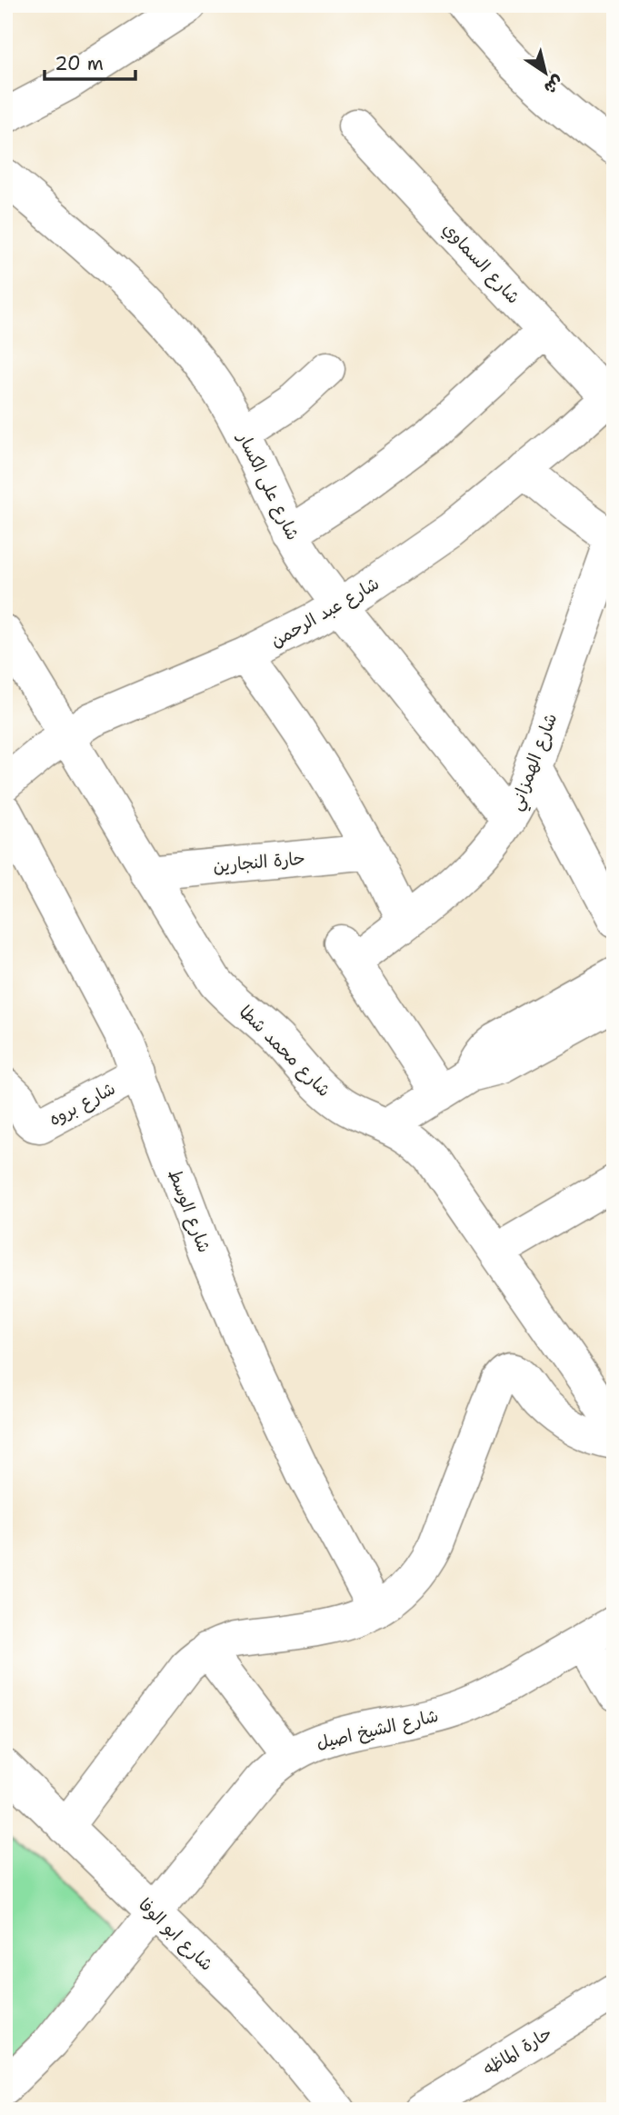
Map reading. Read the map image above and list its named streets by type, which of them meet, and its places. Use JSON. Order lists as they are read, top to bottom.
{
  "streets": {
    "street": [
      "شارع السماوي",
      "شارع على الكسار",
      "شارع عبد الرحمن",
      "شارع الهمزاني",
      "حارة النجارين",
      "شارع محمد شطا",
      "شارع بروه",
      "شارع الوسط",
      "شارع الشيخ اصيل",
      "شارع ابو الوفا",
      "حارة الماظه"
    ]
  },
  "crossings": [
    ["شارع السماوي", "شارع عبد الرحمن"],
    ["شارع على الكسار", "شارع عبد الرحمن"],
    ["شارع على الكسار", "شارع الهمزاني"],
    ["شارع عبد الرحمن", "شارع محمد شطا"],
    ["حارة النجارين", "شارع محمد شطا"],
    ["شارع بروه", "شارع الوسط"],
    ["شارع الشيخ اصيل", "شارع ابو الوفا"]
  ],
  "scale_bar": "20 m",
  "north": "bottom right"
}
